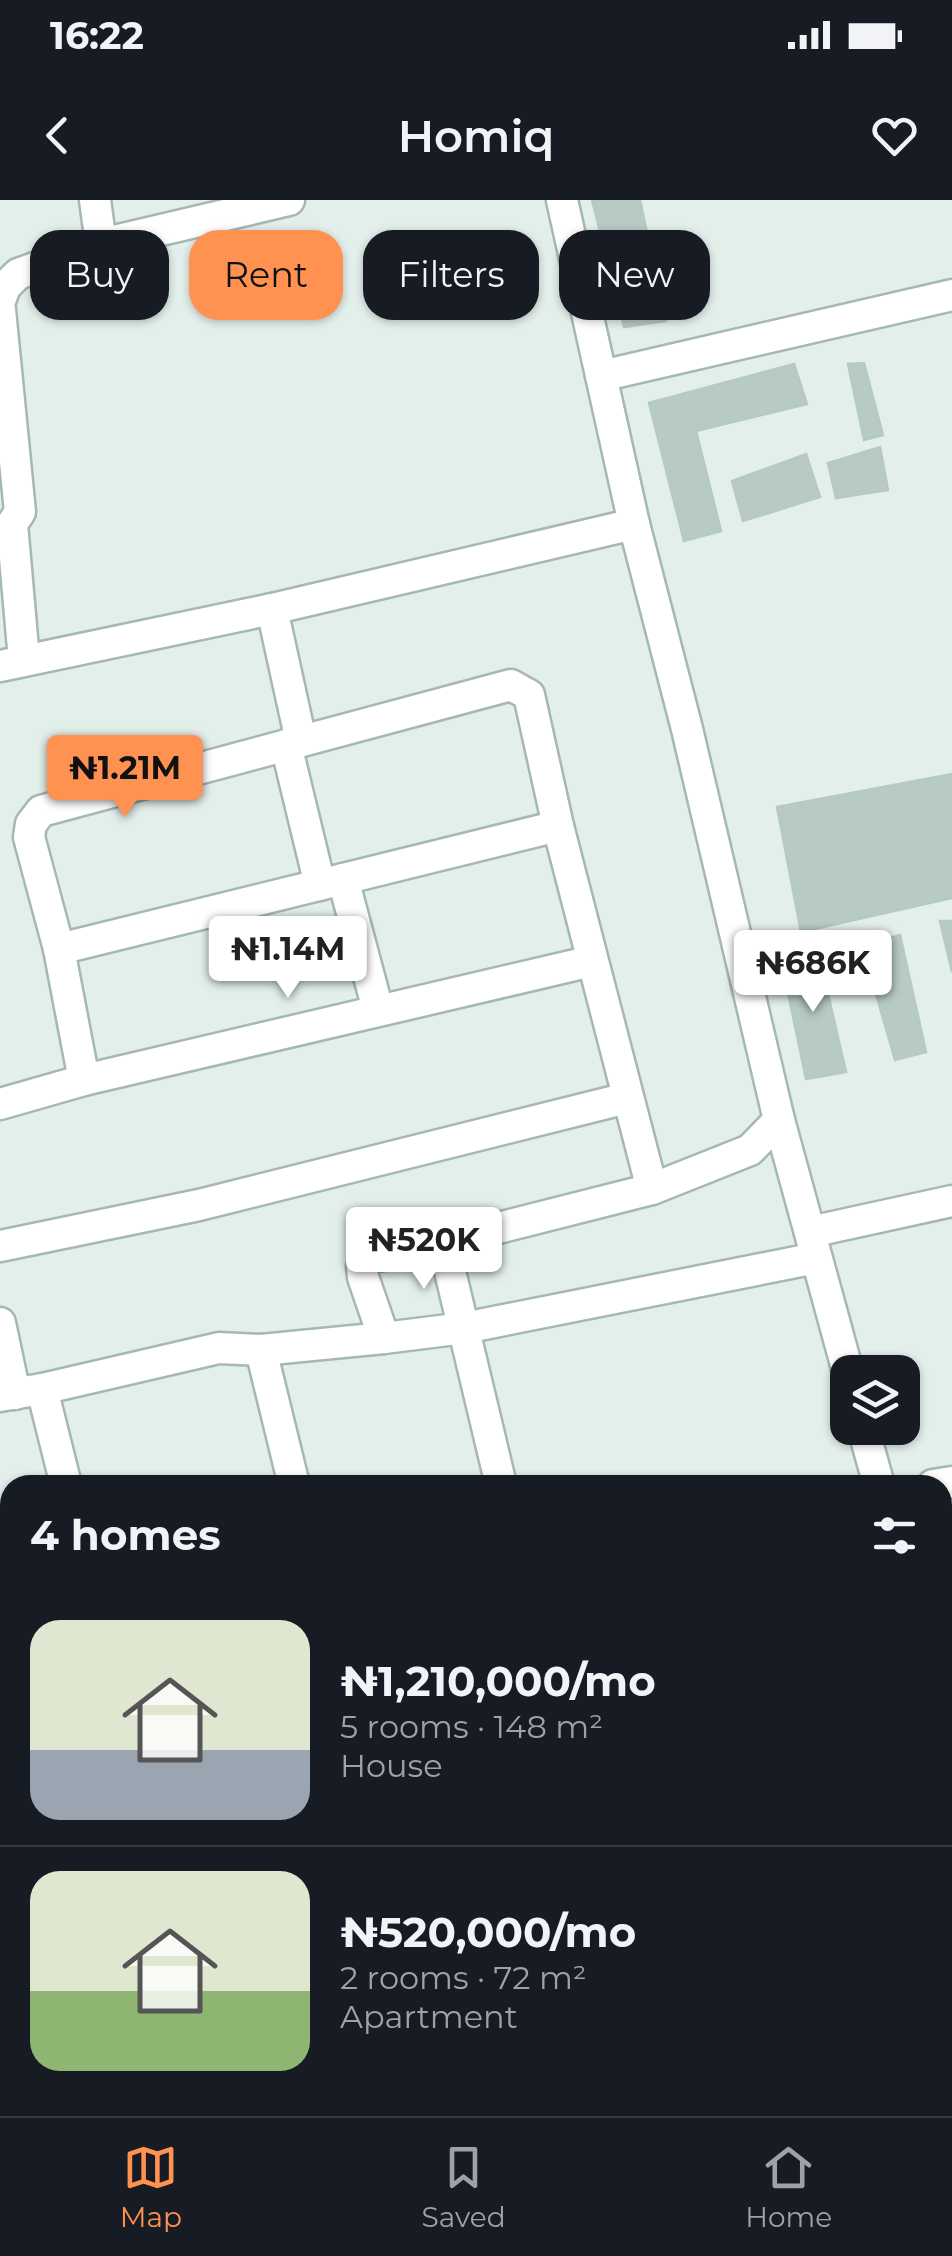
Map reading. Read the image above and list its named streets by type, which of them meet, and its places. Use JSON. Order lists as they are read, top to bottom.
{
  "page": {
    "status": "16:22",
    "header": "Homiq",
    "chip": [
      "Buy",
      "Rent",
      "Filters",
      "New"
    ],
    "price": [
      "₦1.21M",
      "₦1.14M",
      "₦686K",
      "₦520K"
    ],
    "heading": "4 homes",
    "list": [
      {
        "name": "₦1,210,000/mo",
        "note": "5 rooms · 148 m² · House"
      },
      {
        "name": "₦520,000/mo",
        "note": "2 rooms · 72 m² · Apartment"
      }
    ],
    "tabs": ["Map", "Saved", "Home"]
  }
}
